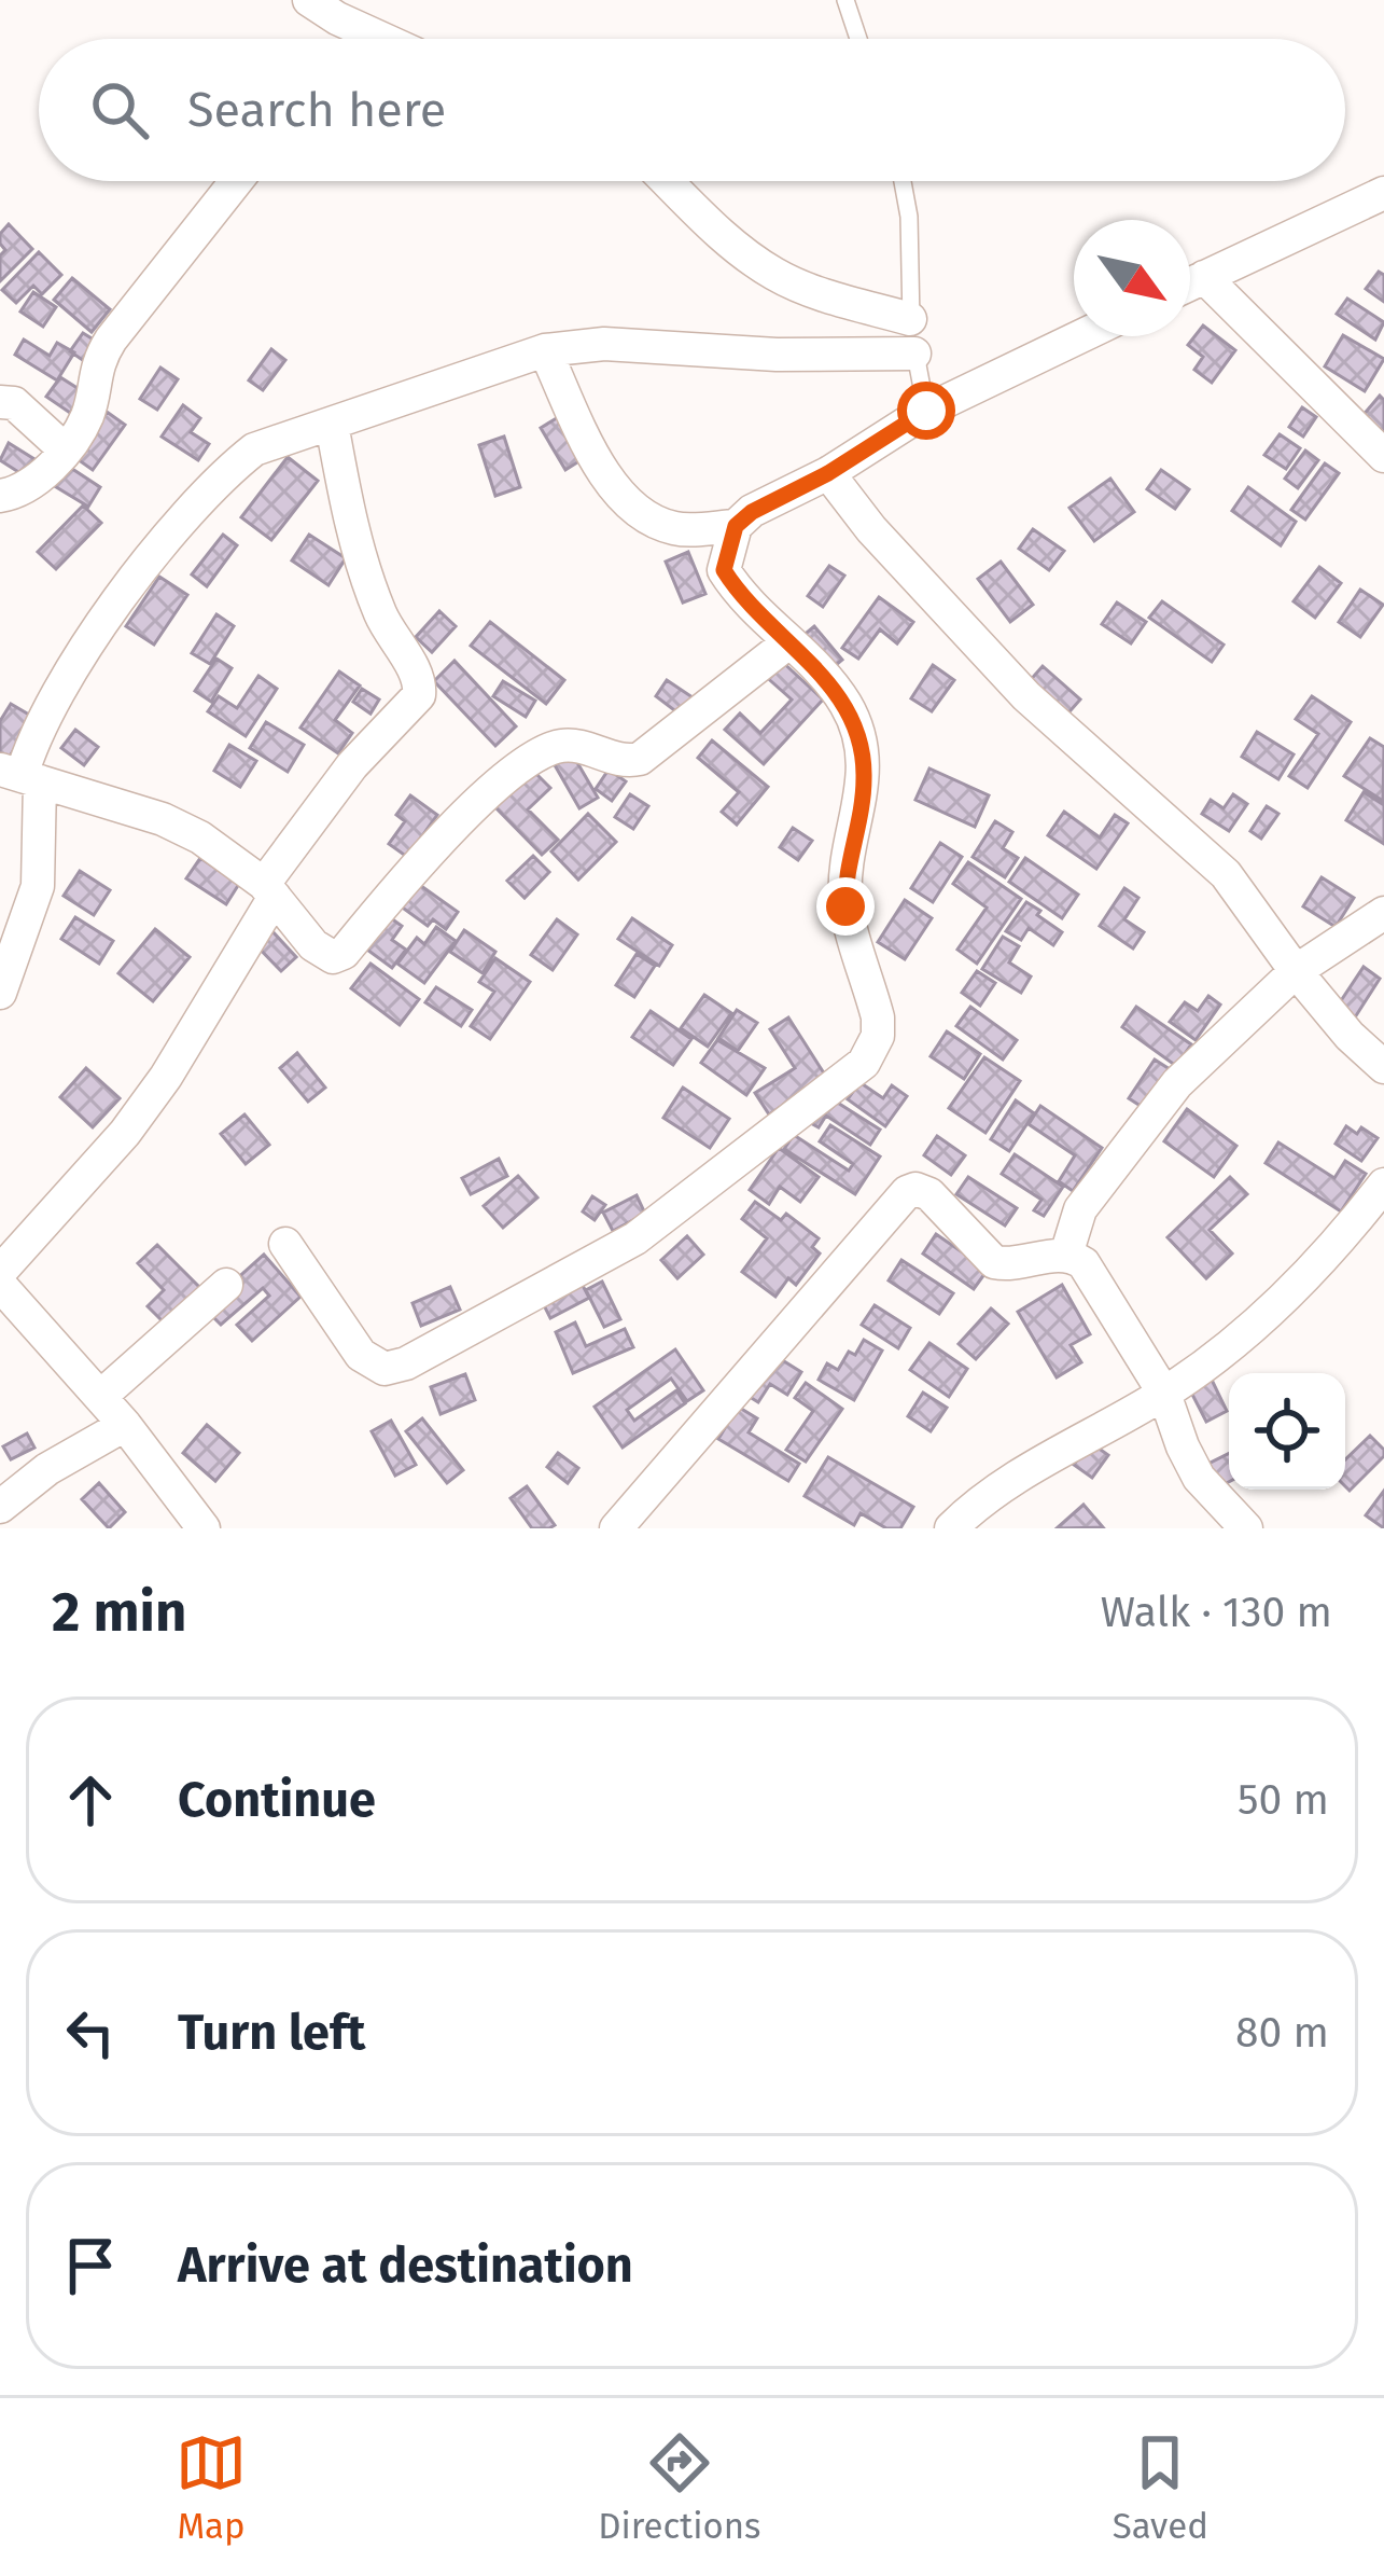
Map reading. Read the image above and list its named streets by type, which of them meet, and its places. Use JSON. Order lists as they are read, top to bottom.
{
  "north": "bottom right",
  "page": {
    "search": "Search here",
    "heading": ["2 min", "Walk · 130 m"],
    "list": [
      ["Continue", "50 m"],
      ["Turn left", "80 m"],
      "Arrive at destination"
    ],
    "nav": ["Map", "Directions", "Saved"]
  }
}
